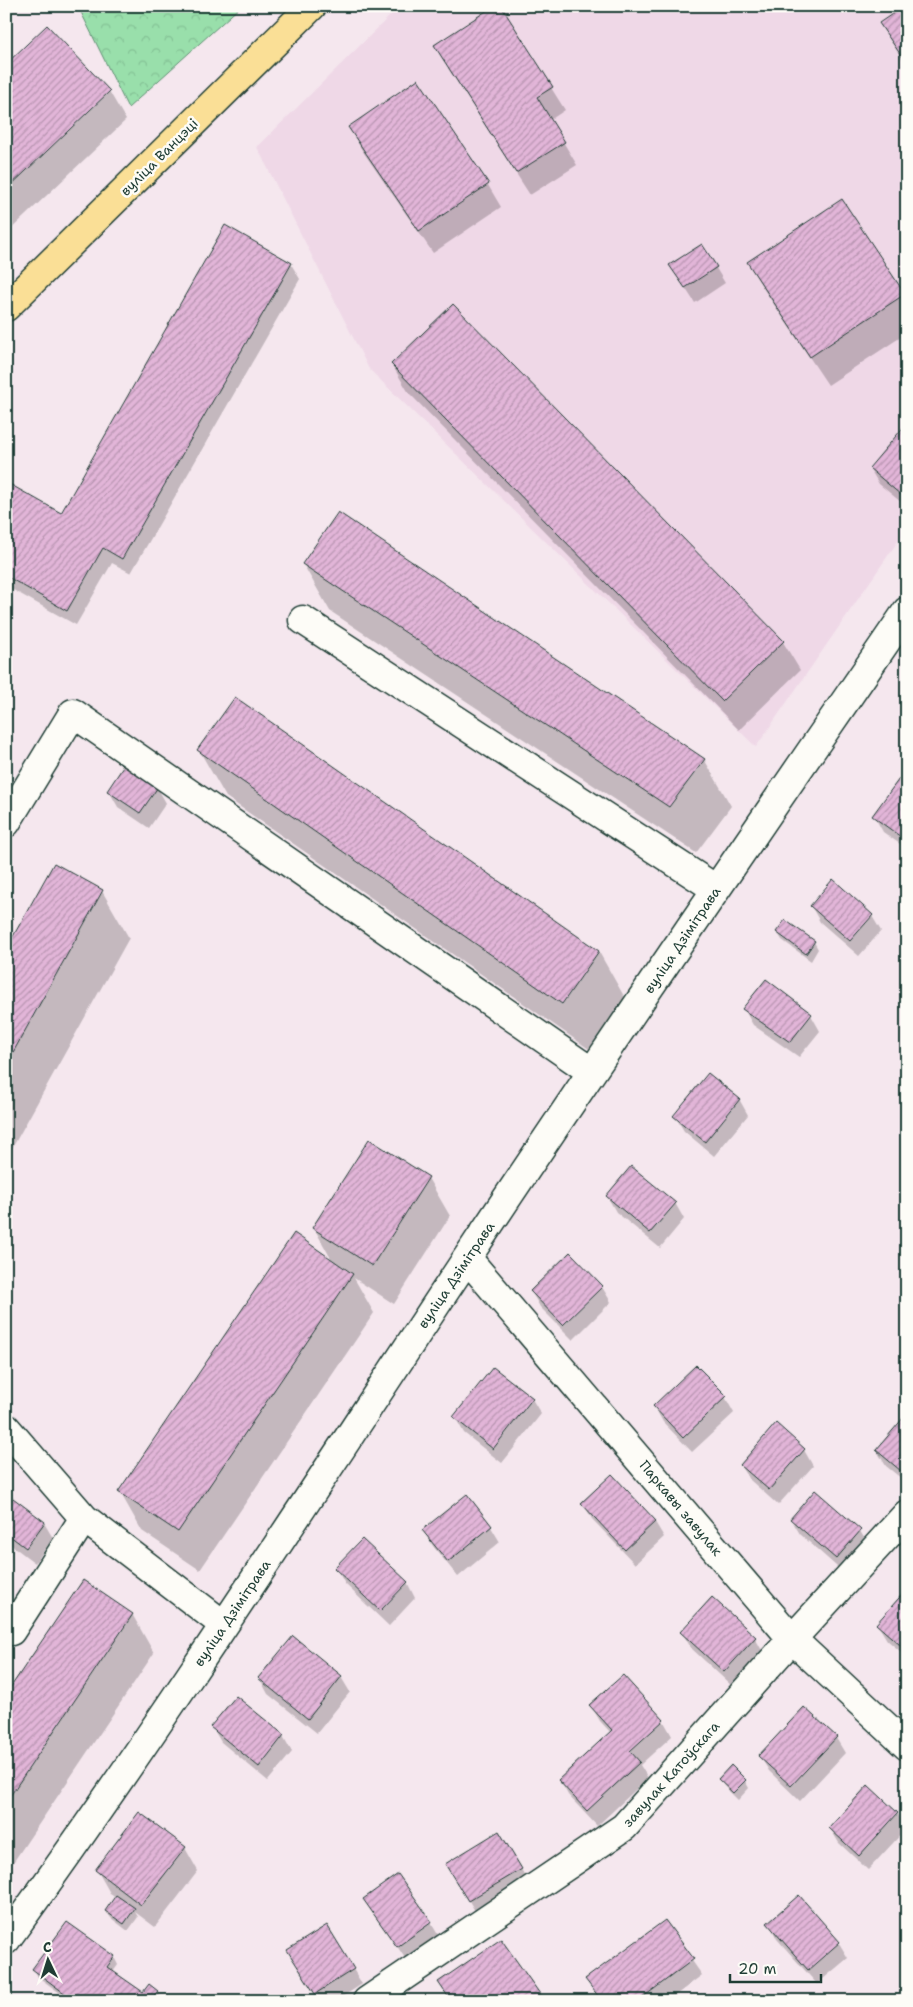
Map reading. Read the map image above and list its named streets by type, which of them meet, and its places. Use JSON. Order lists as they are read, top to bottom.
{
  "streets": {
    "main road": ["вуліца Ванцэці"],
    "street": ["вуліца Дзімітрава", "Паркавы завулак", "завулак Катоўскага"]
  },
  "crossings": [
    ["вуліца Дзімітрава", "Паркавы завулак"],
    ["Паркавы завулак", "завулак Катоўскага"]
  ],
  "scale_bar": "20 m",
  "north": "top"
}
